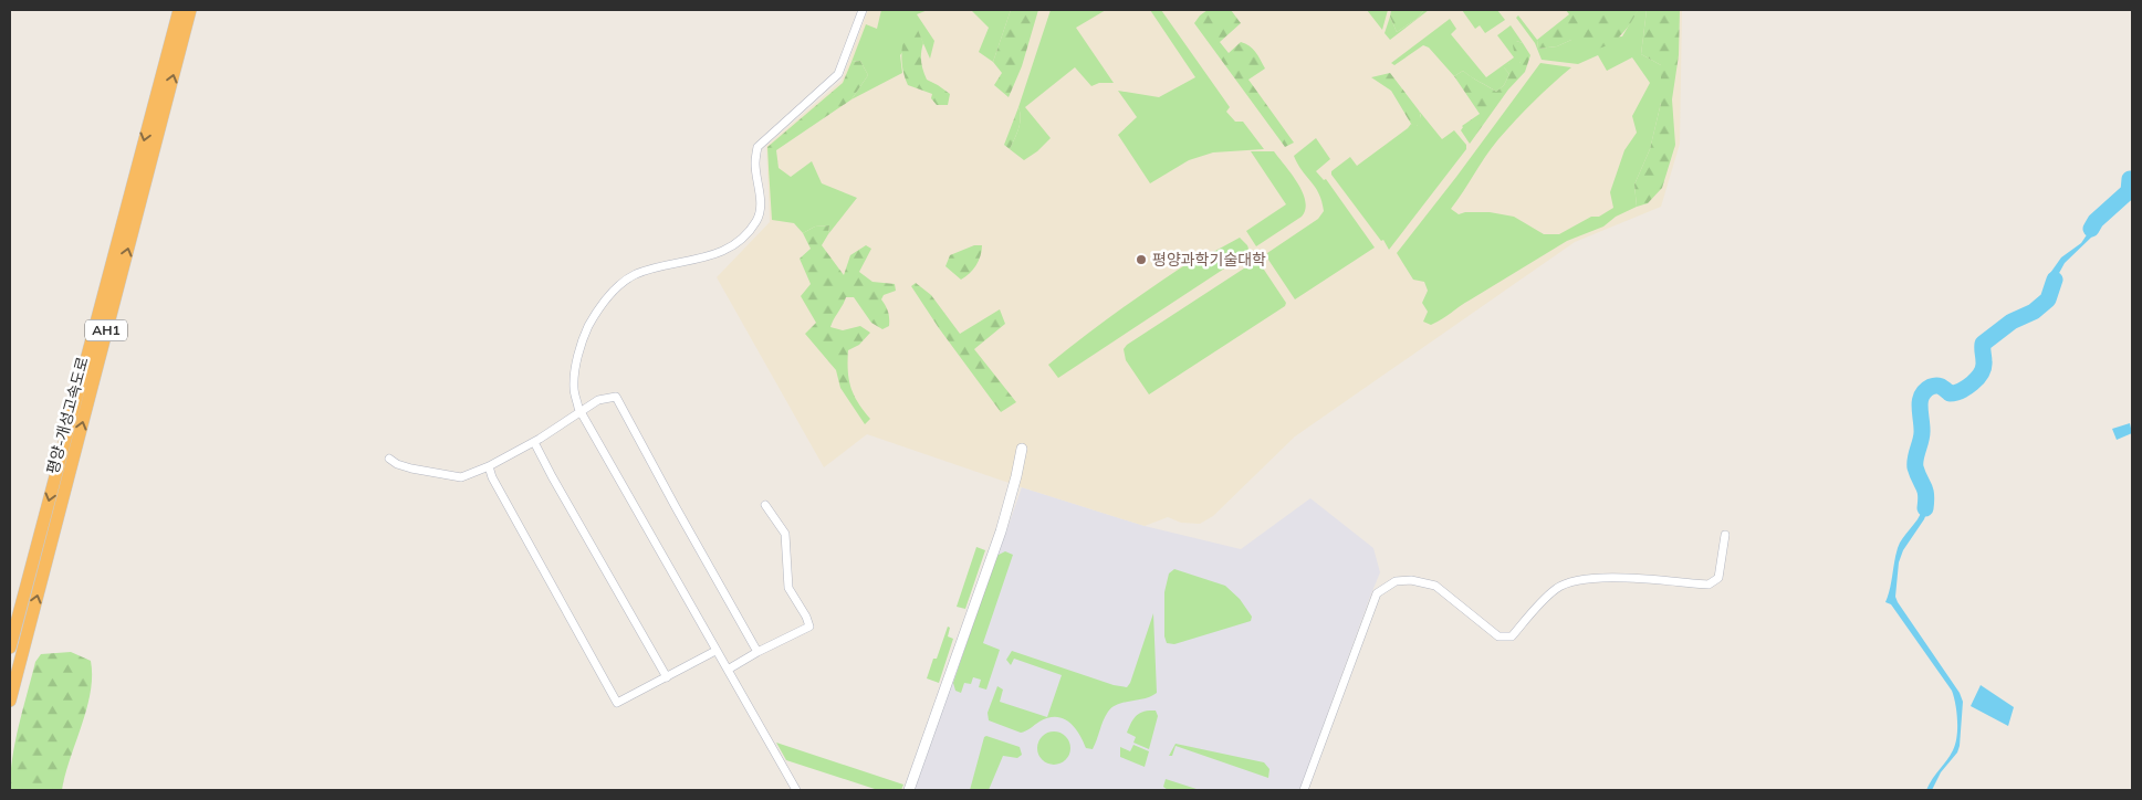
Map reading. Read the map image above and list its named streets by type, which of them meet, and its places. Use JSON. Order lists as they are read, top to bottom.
{
  "streets": {
    "highway": ["AH1", "평양-개성고속도로"]
  },
  "places": ["평양과학기술대학"]
}
